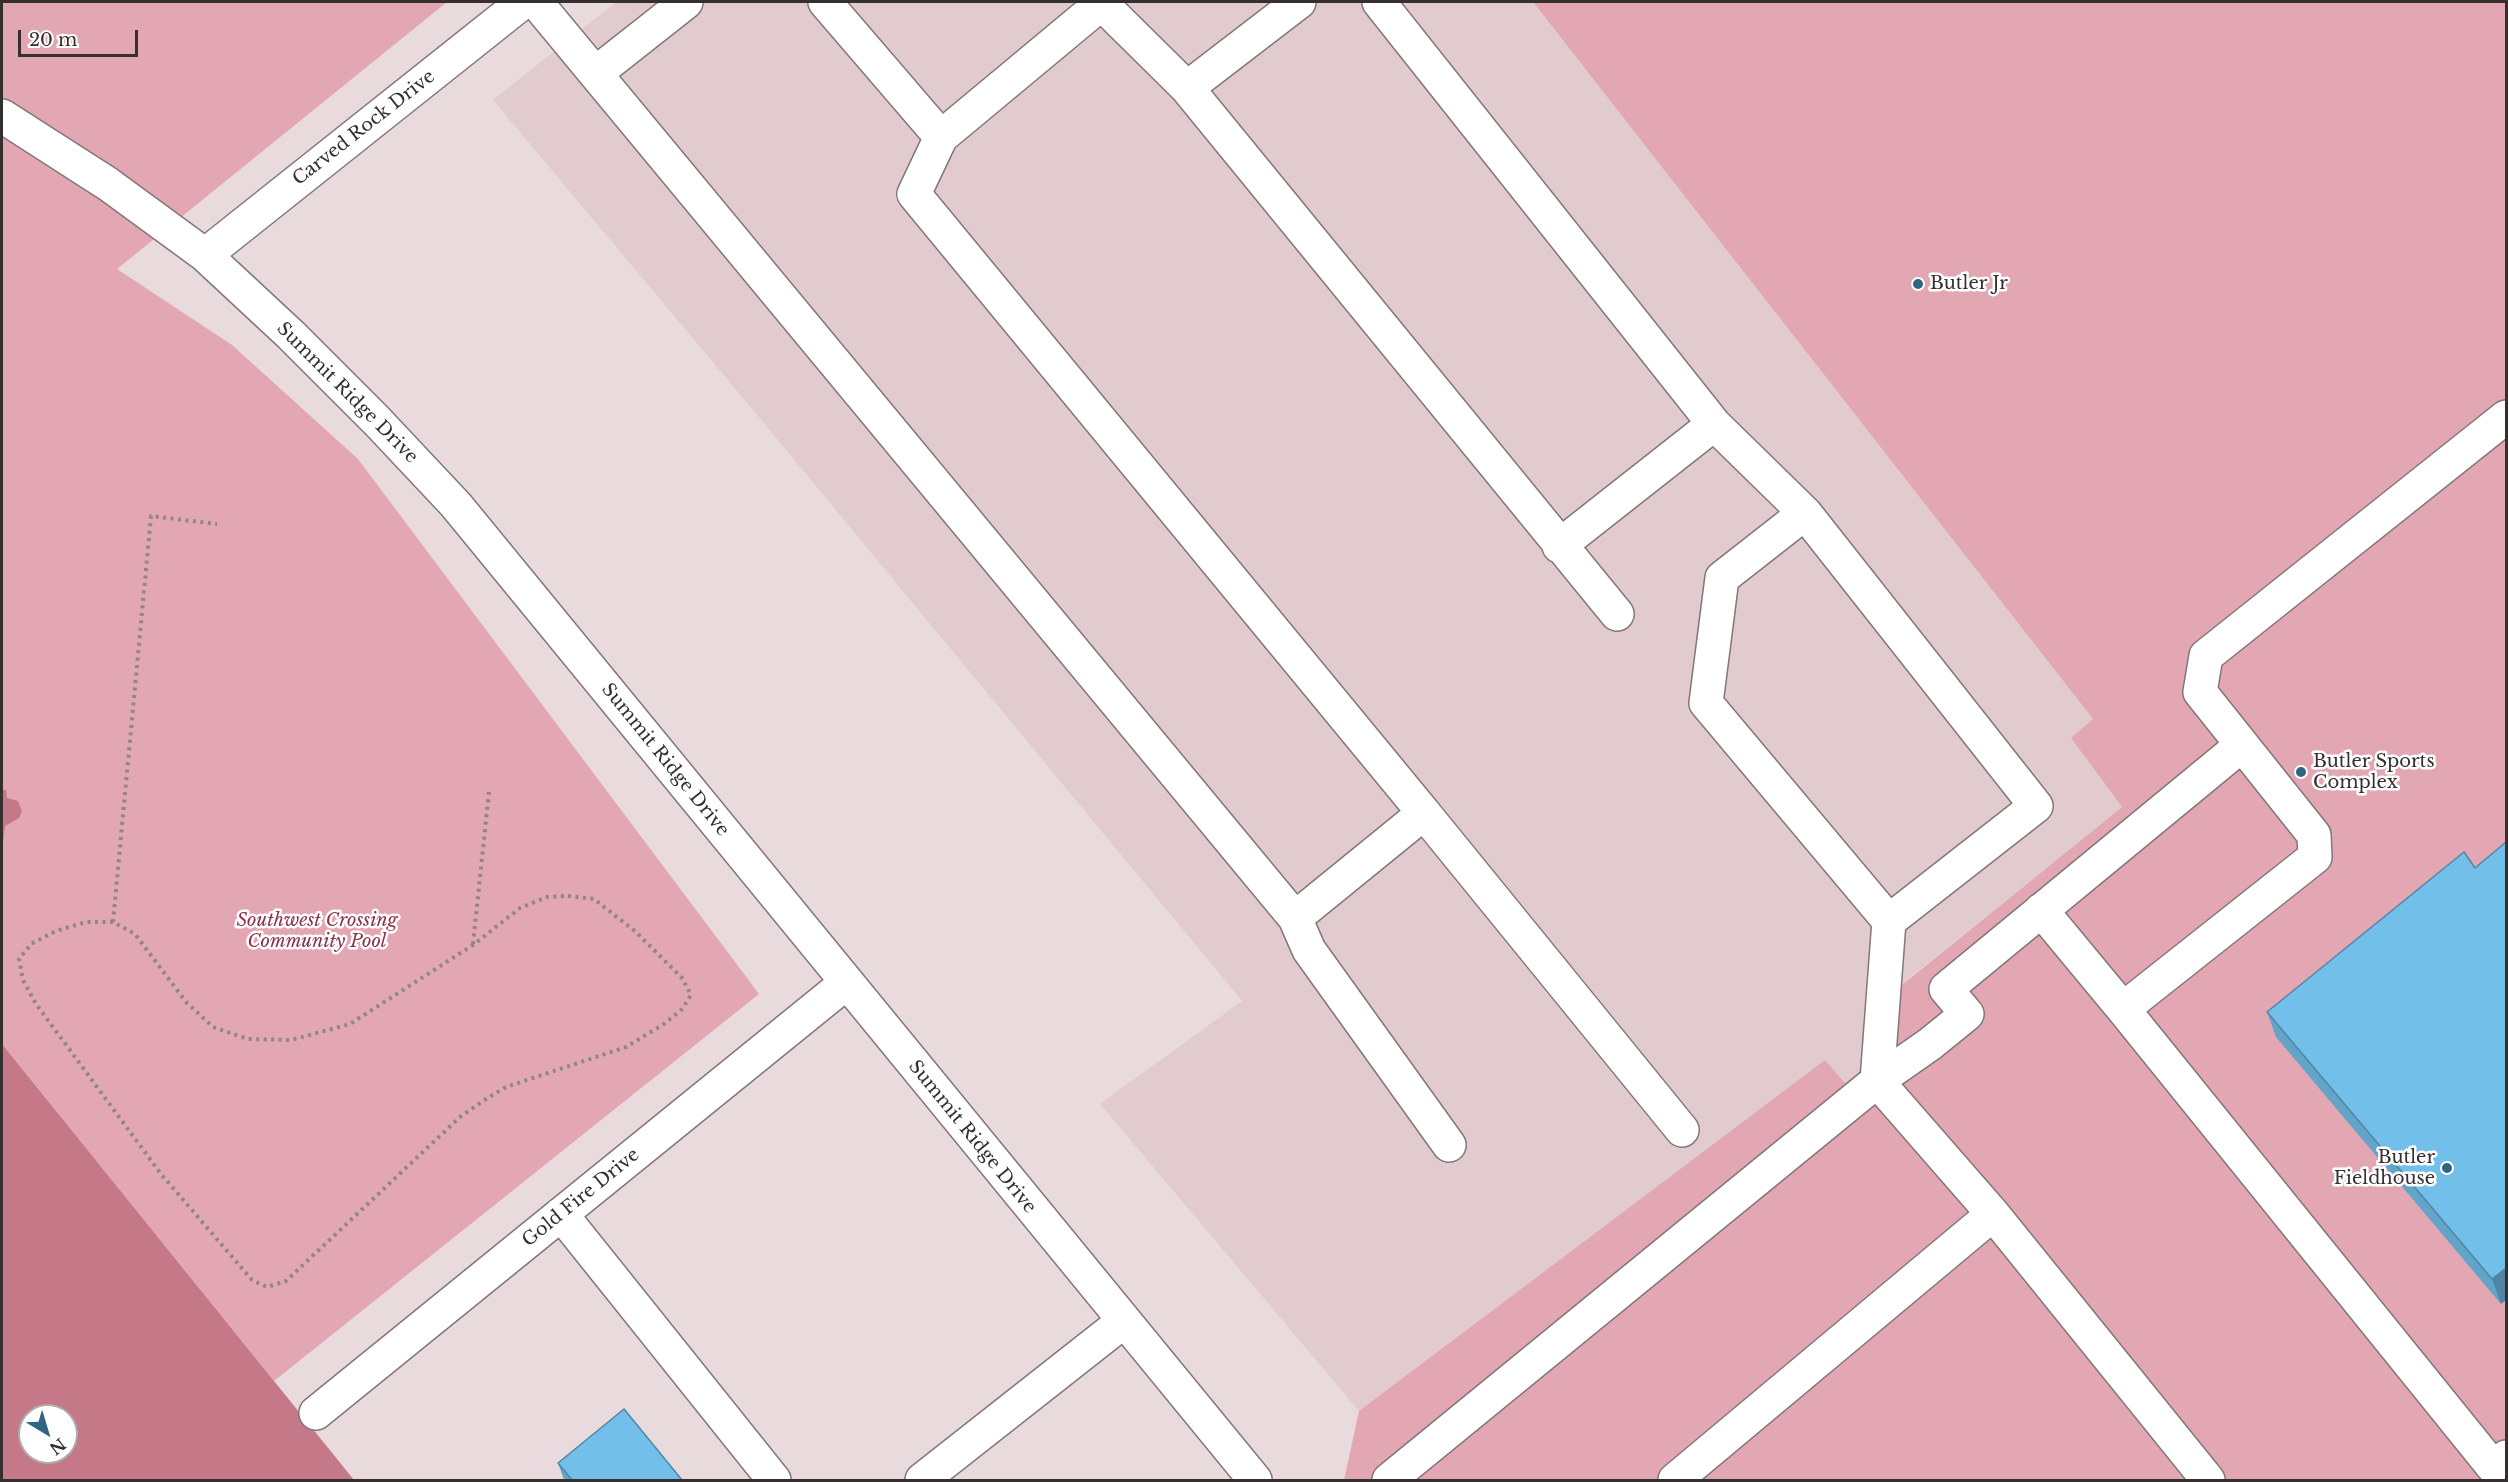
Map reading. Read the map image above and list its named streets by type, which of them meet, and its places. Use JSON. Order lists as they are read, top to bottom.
{
  "streets": {
    "street": ["Carved Rock Drive", "Summit Ridge Drive", "Gold Fire Drive"]
  },
  "crossings": [
    ["Carved Rock Drive", "Summit Ridge Drive"],
    ["Summit Ridge Drive", "Gold Fire Drive"]
  ],
  "parks": ["Southwest Crossing Community Pool"],
  "places": ["Butler Jr", "Butler Sports Complex", "Butler Fieldhouse"],
  "scale_bar": "20 m",
  "north": "bottom right"
}
